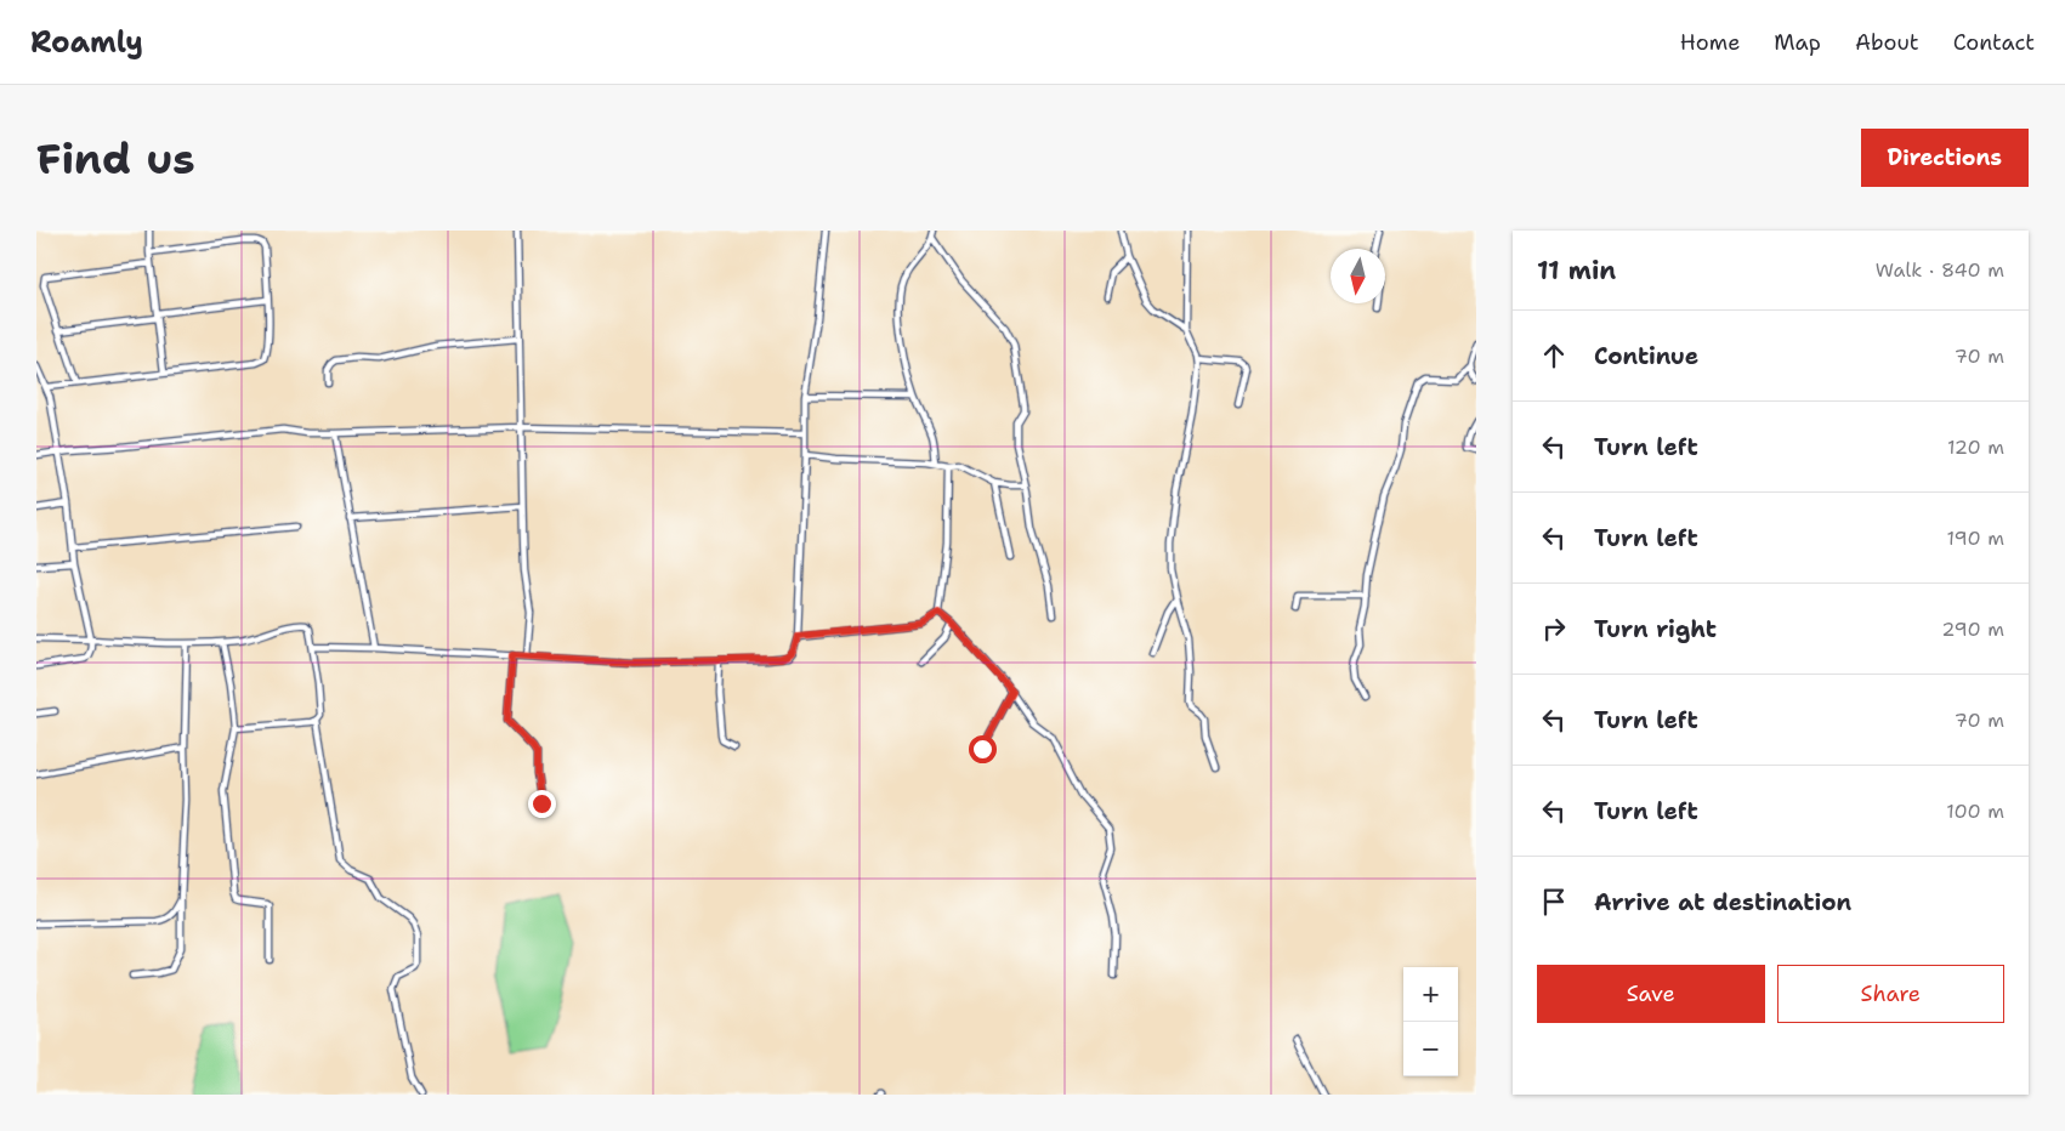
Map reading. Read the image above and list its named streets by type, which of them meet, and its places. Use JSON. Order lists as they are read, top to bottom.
{
  "north": "bottom",
  "page": {
    "header": "Roamly",
    "nav": [
      "Home",
      "Map",
      "About",
      "Contact"
    ],
    "buttons": [
      "Directions",
      ["Save", "Share"]
    ],
    "title": "Find us",
    "heading": ["11 min", "Walk · 840 m"],
    "list": [
      ["Continue", "70 m"],
      ["Turn left", "120 m"],
      ["Turn left", "190 m"],
      ["Turn right", "290 m"],
      ["Turn left", "70 m"],
      ["Turn left", "100 m"],
      "Arrive at destination"
    ],
    "map_buttons": ["+", "−"]
  }
}
